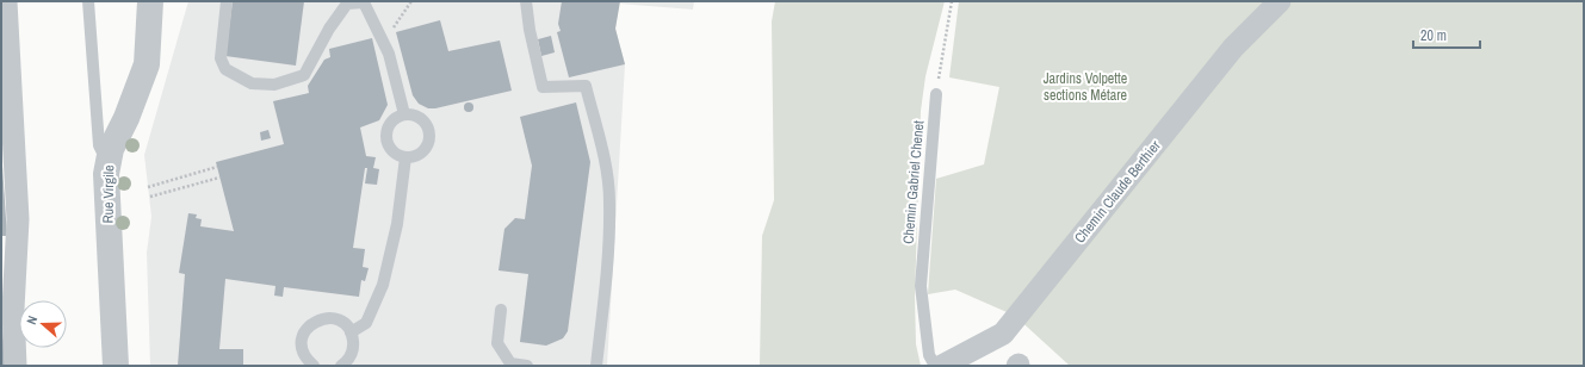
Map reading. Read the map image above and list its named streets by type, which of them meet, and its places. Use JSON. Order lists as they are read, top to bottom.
{
  "streets": {
    "street": ["Chemin Claude Berthier", "Rue Virgile"],
    "lane": ["Chemin Gabriel Chenet"]
  },
  "parks": ["Jardins Volpette sections Métare"],
  "scale_bar": "20 m",
  "north": "left"
}
